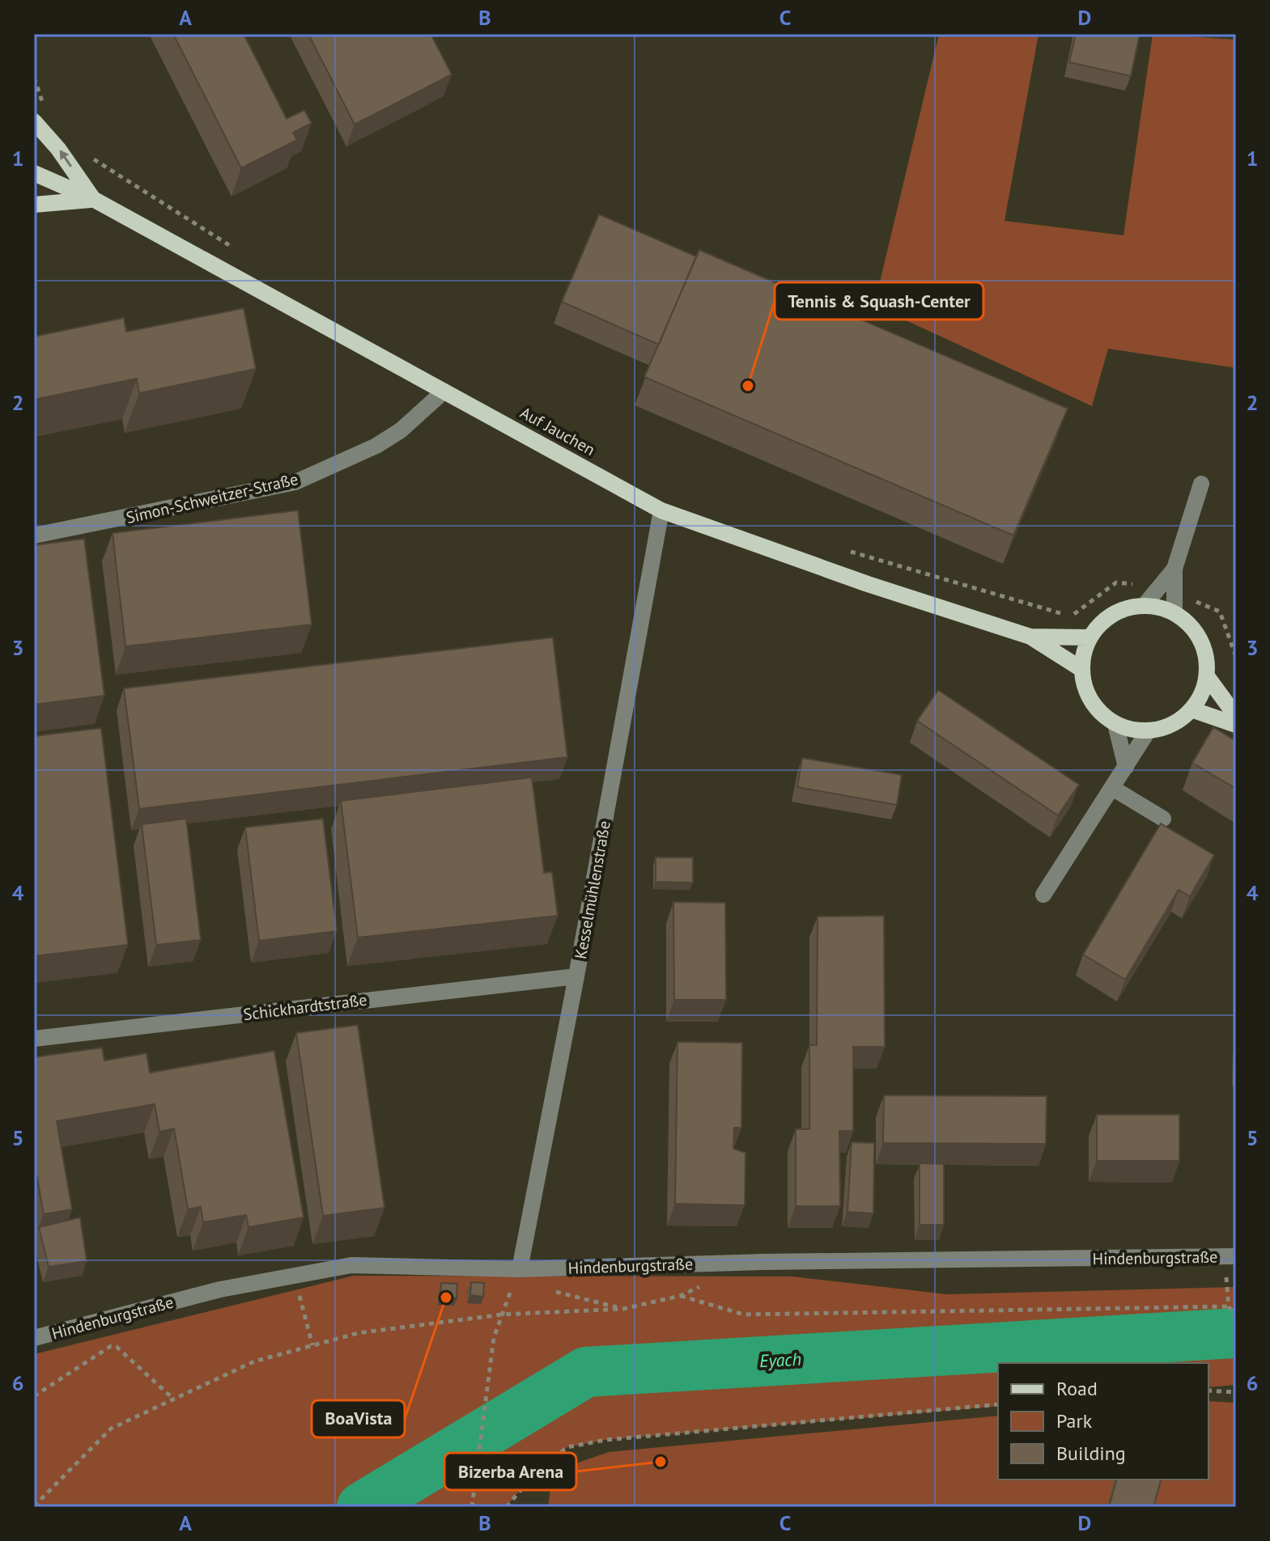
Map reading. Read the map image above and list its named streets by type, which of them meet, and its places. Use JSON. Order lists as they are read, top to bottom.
{
  "streets": {
    "main road": ["Auf Jauchen"],
    "street": [
      "Simon-Schweitzer-Straße",
      "Kesselmühlenstraße",
      "Schickhardtstraße",
      "Hindenburgstraße"
    ]
  },
  "crossings": [
    ["Auf Jauchen", "Simon-Schweitzer-Straße"],
    ["Auf Jauchen", "Kesselmühlenstraße"],
    ["Kesselmühlenstraße", "Schickhardtstraße"],
    ["Kesselmühlenstraße", "Hindenburgstraße"]
  ],
  "water": ["Eyach"],
  "places": ["Tennis & Squash-Center", "BoaVista", "Bizerba Arena"],
  "legend": ["Road", "Park", "Building"],
  "grid": {
    "columns": [
      "A",
      "B",
      "C",
      "D"
    ],
    "rows": [
      "1",
      "2",
      "3",
      "4",
      "5",
      "6"
    ]
  }
}
